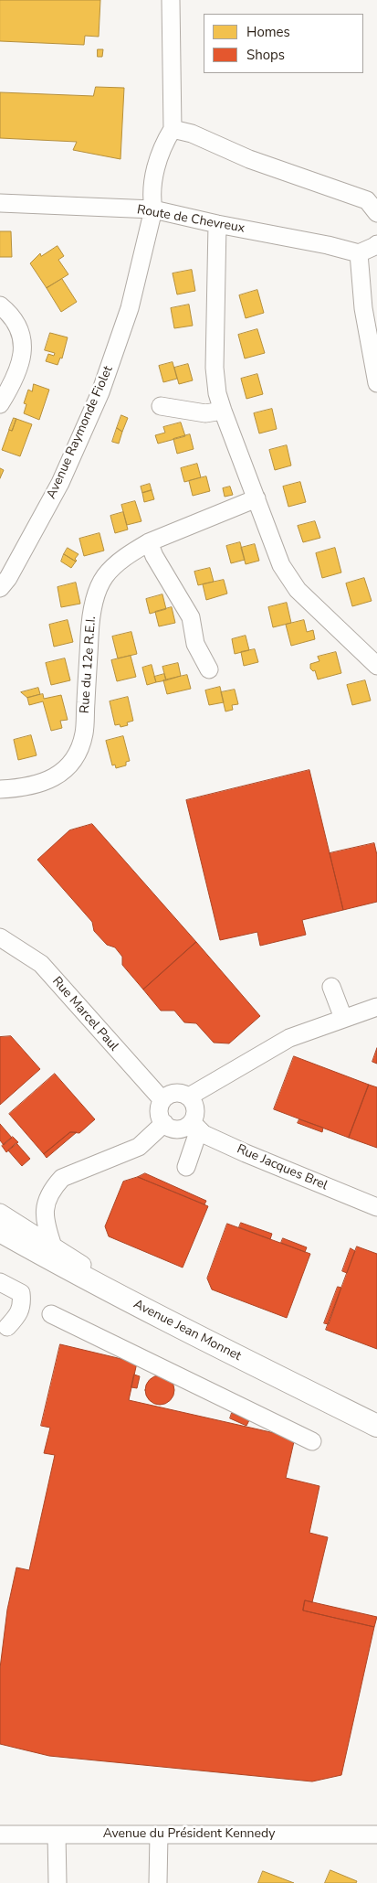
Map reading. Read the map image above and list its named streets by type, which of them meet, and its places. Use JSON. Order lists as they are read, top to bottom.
{
  "streets": {
    "main road": ["Avenue Jean Monnet"],
    "street": [
      "Route de Chevreux",
      "Avenue Raymonde Fiolet",
      "Rue du 12e R.E.I.",
      "Rue Marcel Paul",
      "Rue Jacques Brel",
      "Avenue du Président Kennedy"
    ]
  },
  "crossings": [
    ["Route de Chevreux", "Avenue Raymonde Fiolet"],
    ["Rue Marcel Paul", "Rue Jacques Brel"]
  ],
  "legend": ["Homes", "Shops"]
}
